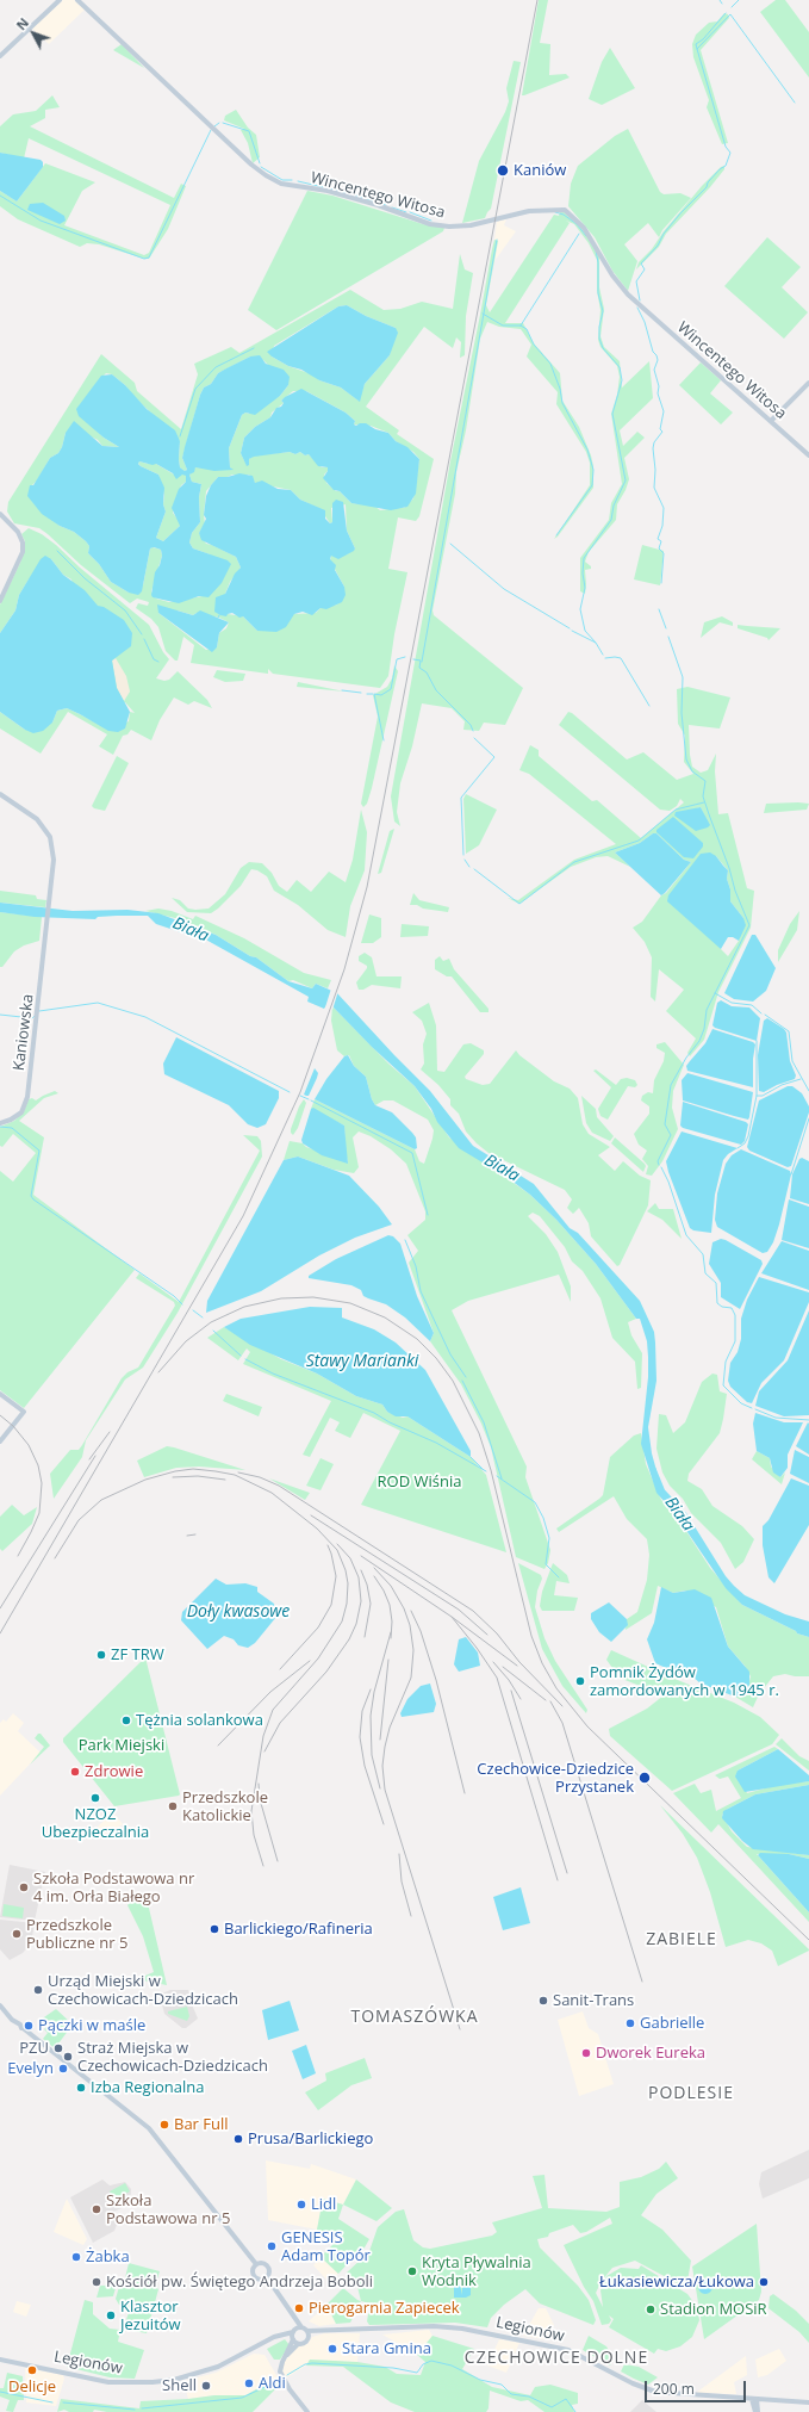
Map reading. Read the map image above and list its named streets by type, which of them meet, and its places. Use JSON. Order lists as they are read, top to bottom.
{
  "streets": {
    "street": ["Wincentego Witosa", "Kaniowska", "Legionów"]
  },
  "districts": [
    "ZABIELE",
    "TOMASZÓWKA",
    "PODLESIE",
    "CZECHOWICE DOLNE"
  ],
  "water": ["Biała", "Stawy Marianki", "Doły kwasowe"],
  "parks": ["ROD Wiśnia", "Park Miejski"],
  "places": [
    "Kaniów",
    "ZF TRW",
    "Pomnik Żydów zamordowanych w 1945 r.",
    "Tężnia solankowa",
    "Zdrowie",
    "Czechowice-Dziedzice Przystanek",
    "NZOZ Ubezpieczalnia",
    "Przedszkole Katolickie",
    "Szkoła Podstawowa nr 4 im. Orła Białego",
    "Barlickiego/Rafineria",
    "Przedszkole Publiczne nr 5",
    "Urząd Miejski w Czechowicach-Dziedzicach",
    "Sanit-Trans",
    "Gabrielle",
    "Pączki w maśle",
    "PZU",
    "Dworek Eureka",
    "Straż Miejska w Czechowicach-Dziedzicach",
    "Evelyn",
    "Izba Regionalna",
    "Bar Full",
    "Prusa/Barlickiego",
    "Lidl",
    "Szkoła Podstawowa nr 5",
    "GENESIS Adam Topór",
    "Żabka",
    "Kryta Pływalnia Wodnik",
    "Kościół pw. Świętego Andrzeja Boboli",
    "Łukasiewicza/Łukowa",
    "Pierogarnia Zapiecek",
    "Stadion MOSiR",
    "Klasztor Jezuitów",
    "Stara Gmina",
    "Delicje",
    "Aldi",
    "Shell"
  ],
  "scale_bar": "200 m",
  "north": "top left"
}
